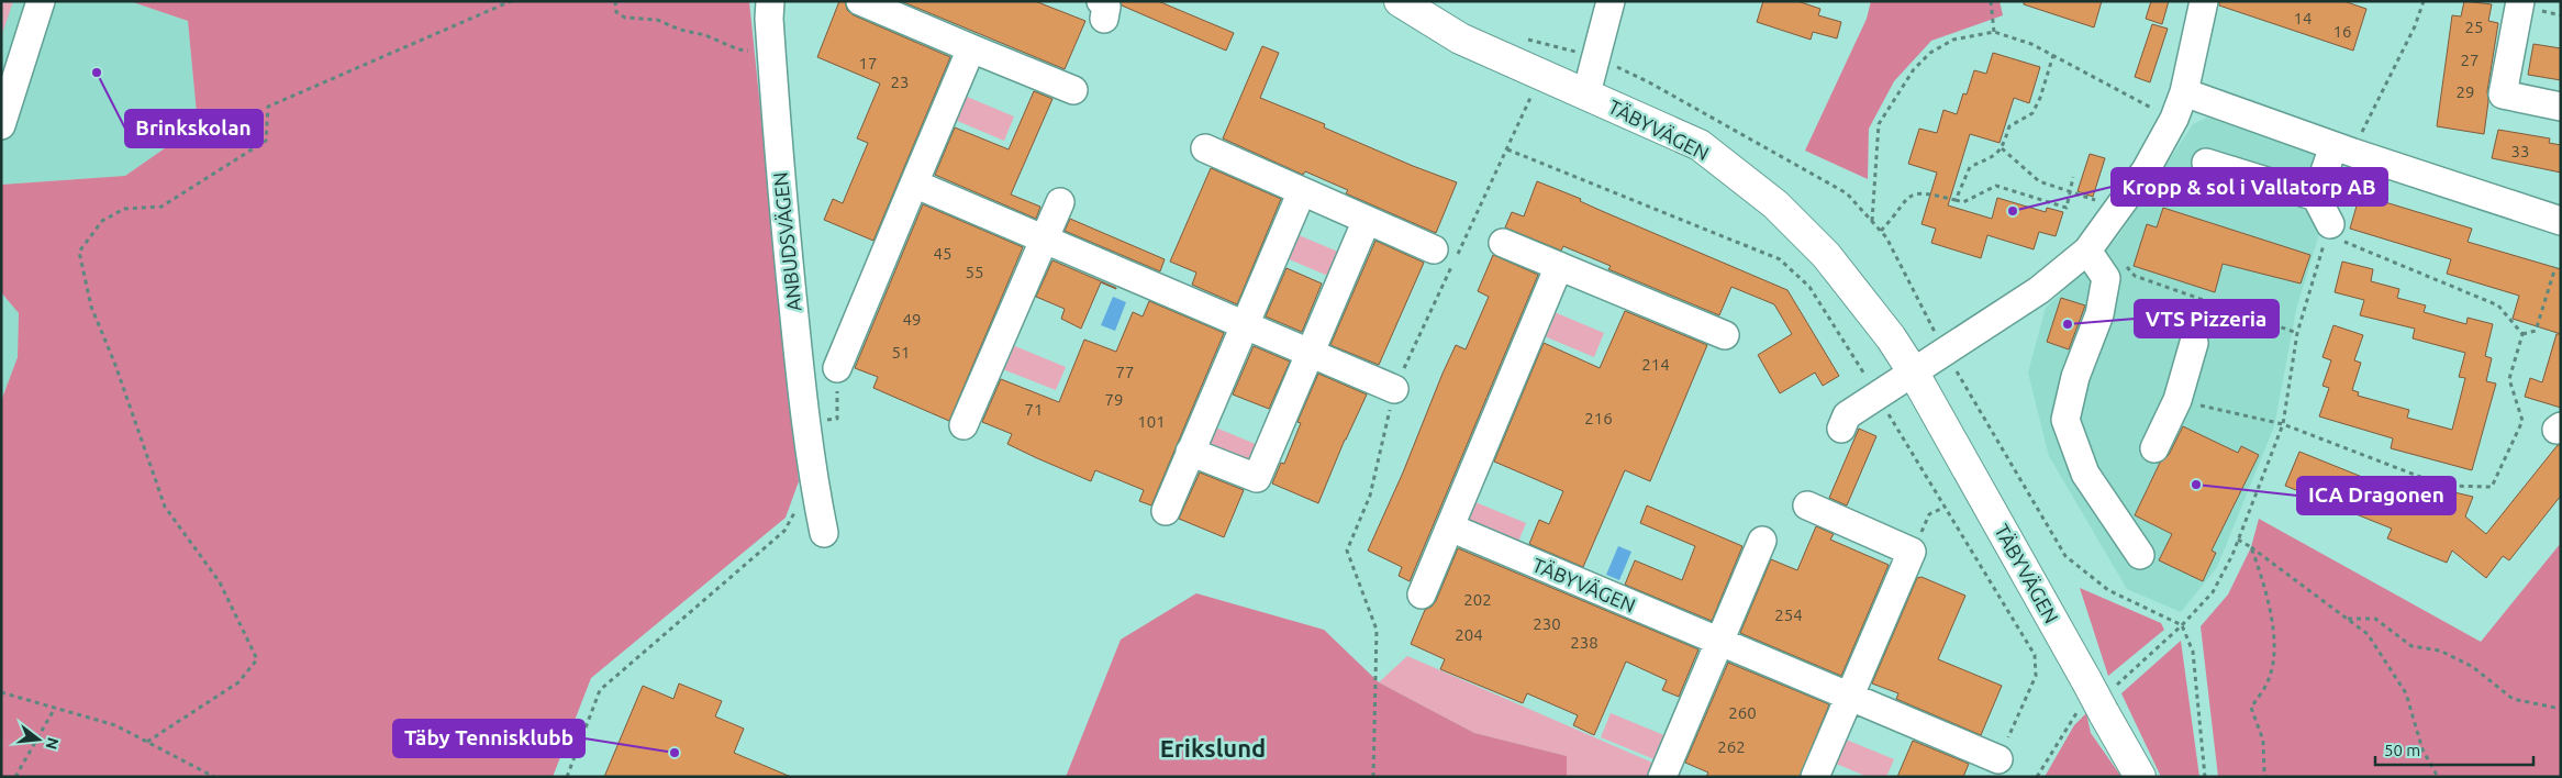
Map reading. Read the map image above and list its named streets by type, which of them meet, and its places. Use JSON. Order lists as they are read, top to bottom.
{
  "streets": {
    "main road": ["TÄBYVÄGEN"],
    "street": ["ANBUDSVÄGEN"]
  },
  "districts": ["Erikslund"],
  "places": [
    "Brinkskolan",
    "Kropp & sol i Vallatorp AB",
    "VTS Pizzeria",
    "ICA Dragonen",
    "Täby Tennisklubb"
  ],
  "house_numbers": [
    "14",
    "25",
    "16",
    "27",
    "17",
    "23",
    "29",
    "33",
    "45",
    "55",
    "49",
    "51",
    "214",
    "77",
    "79",
    "71",
    "216",
    "101",
    "202",
    "254",
    "230",
    "204",
    "238",
    "260",
    "262"
  ],
  "scale_bar": "50 m",
  "north": "right"
}
